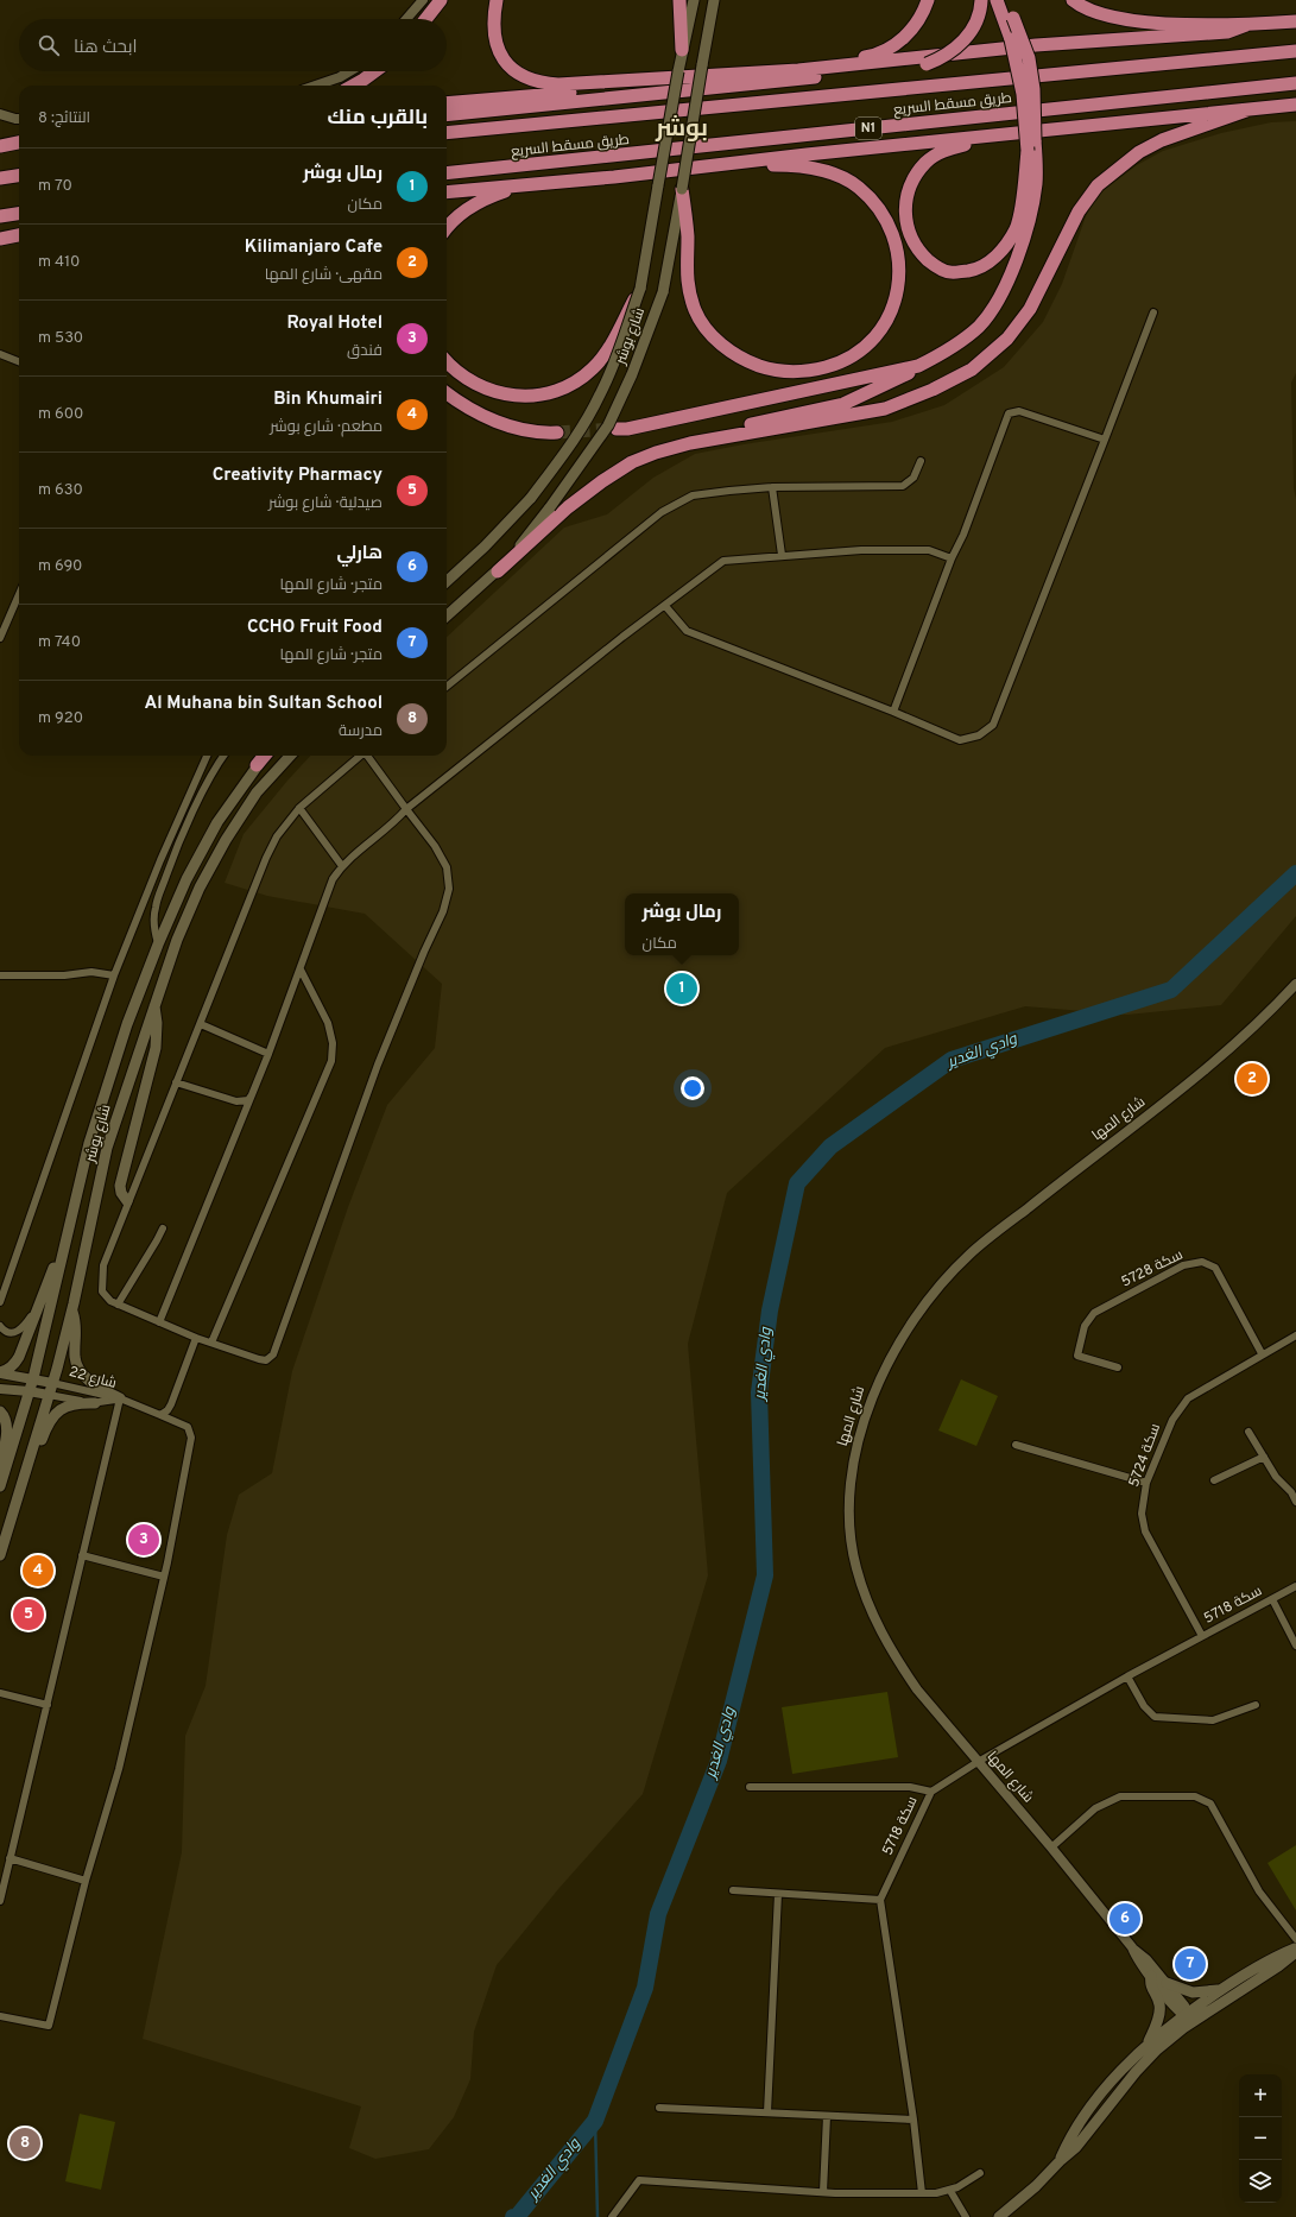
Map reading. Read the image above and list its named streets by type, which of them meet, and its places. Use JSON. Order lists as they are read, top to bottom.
{
  "streets": {
    "highway": ["طريق مسقط السريع", "N1"],
    "main road": ["شارع بوشر"],
    "street": [
      "شارع المها",
      "سكة 5728",
      "شارع 22",
      "سكة 5724",
      "سكة 5718"
    ]
  },
  "crossings": [
    ["شارع بوشر", "شارع 22"],
    ["شارع المها", "سكة 5718"],
    ["سكة 5728", "سكة 5724"],
    ["سكة 5724", "سكة 5718"]
  ],
  "districts": ["بوشر"],
  "water": ["وادي الغدير"],
  "page": {
    "search": "ابحث هنا",
    "heading": ["بالقرب منك", "النتائج: 8"],
    "list": [
      {
        "mark": "1",
        "name": "رمال بوشر",
        "note": "مكان",
        "value": "70 m"
      },
      {
        "mark": "2",
        "name": "Kilimanjaro Cafe",
        "note": "مقهى · شارع المها",
        "value": "410 m"
      },
      {
        "mark": "3",
        "name": "Royal Hotel",
        "note": "فندق",
        "value": "530 m"
      },
      {
        "mark": "4",
        "name": "Bin Khumairi",
        "note": "مطعم · شارع بوشر",
        "value": "600 m"
      },
      {
        "mark": "5",
        "name": "Creativity Pharmacy",
        "note": "صيدلية · شارع بوشر",
        "value": "630 m"
      },
      {
        "mark": "6",
        "name": "هارلي",
        "note": "متجر · شارع المها",
        "value": "690 m"
      },
      {
        "mark": "7",
        "name": "CCHO Fruit Food",
        "note": "متجر · شارع المها",
        "value": "740 m"
      },
      {
        "mark": "8",
        "name": "Al Muhana bin Sultan School",
        "note": "مدرسة",
        "value": "920 m"
      }
    ],
    "popup": ["رمال بوشر", "مكان"],
    "pins": [
      "1",
      "2",
      "3",
      "4",
      "5",
      "6",
      "7",
      "8"
    ],
    "map_buttons": ["+", "−"]
  }
}
